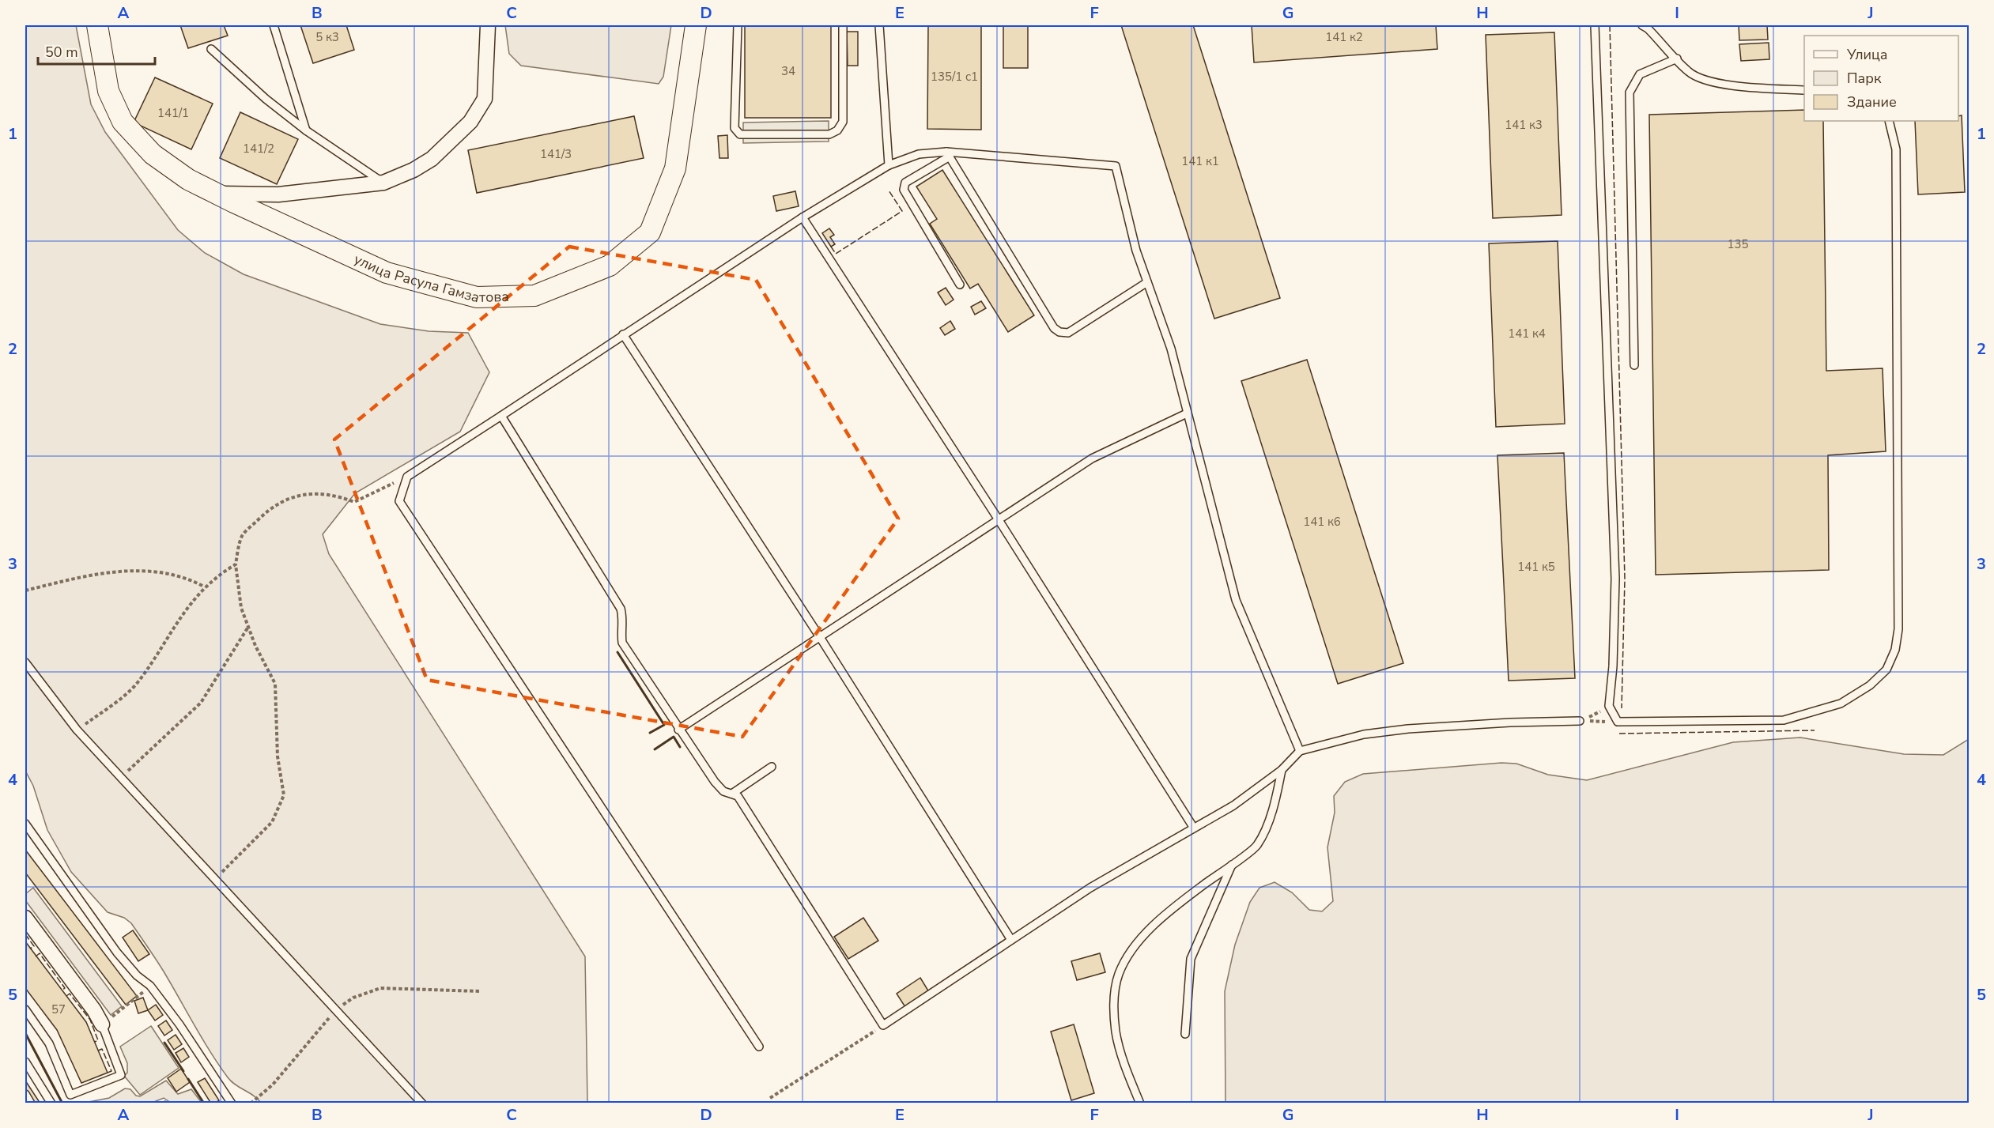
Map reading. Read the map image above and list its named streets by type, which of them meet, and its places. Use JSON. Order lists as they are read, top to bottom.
{
  "streets": {
    "main road": ["улица Расула Гамзатова"]
  },
  "house_numbers": [
    "5 к3",
    "141 к2",
    "34",
    "135/1 с1",
    "141/1",
    "141 к3",
    "141/2",
    "141/3",
    "141 к1",
    "135",
    "141 к4",
    "141 к6",
    "141 к5",
    "57"
  ],
  "legend": ["Улица", "Парк", "Здание"],
  "scale_bar": "50 m",
  "grid": {
    "columns": [
      "A",
      "B",
      "C",
      "D",
      "E",
      "F",
      "G",
      "H",
      "I",
      "J"
    ],
    "rows": [
      "1",
      "2",
      "3",
      "4",
      "5"
    ]
  }
}
